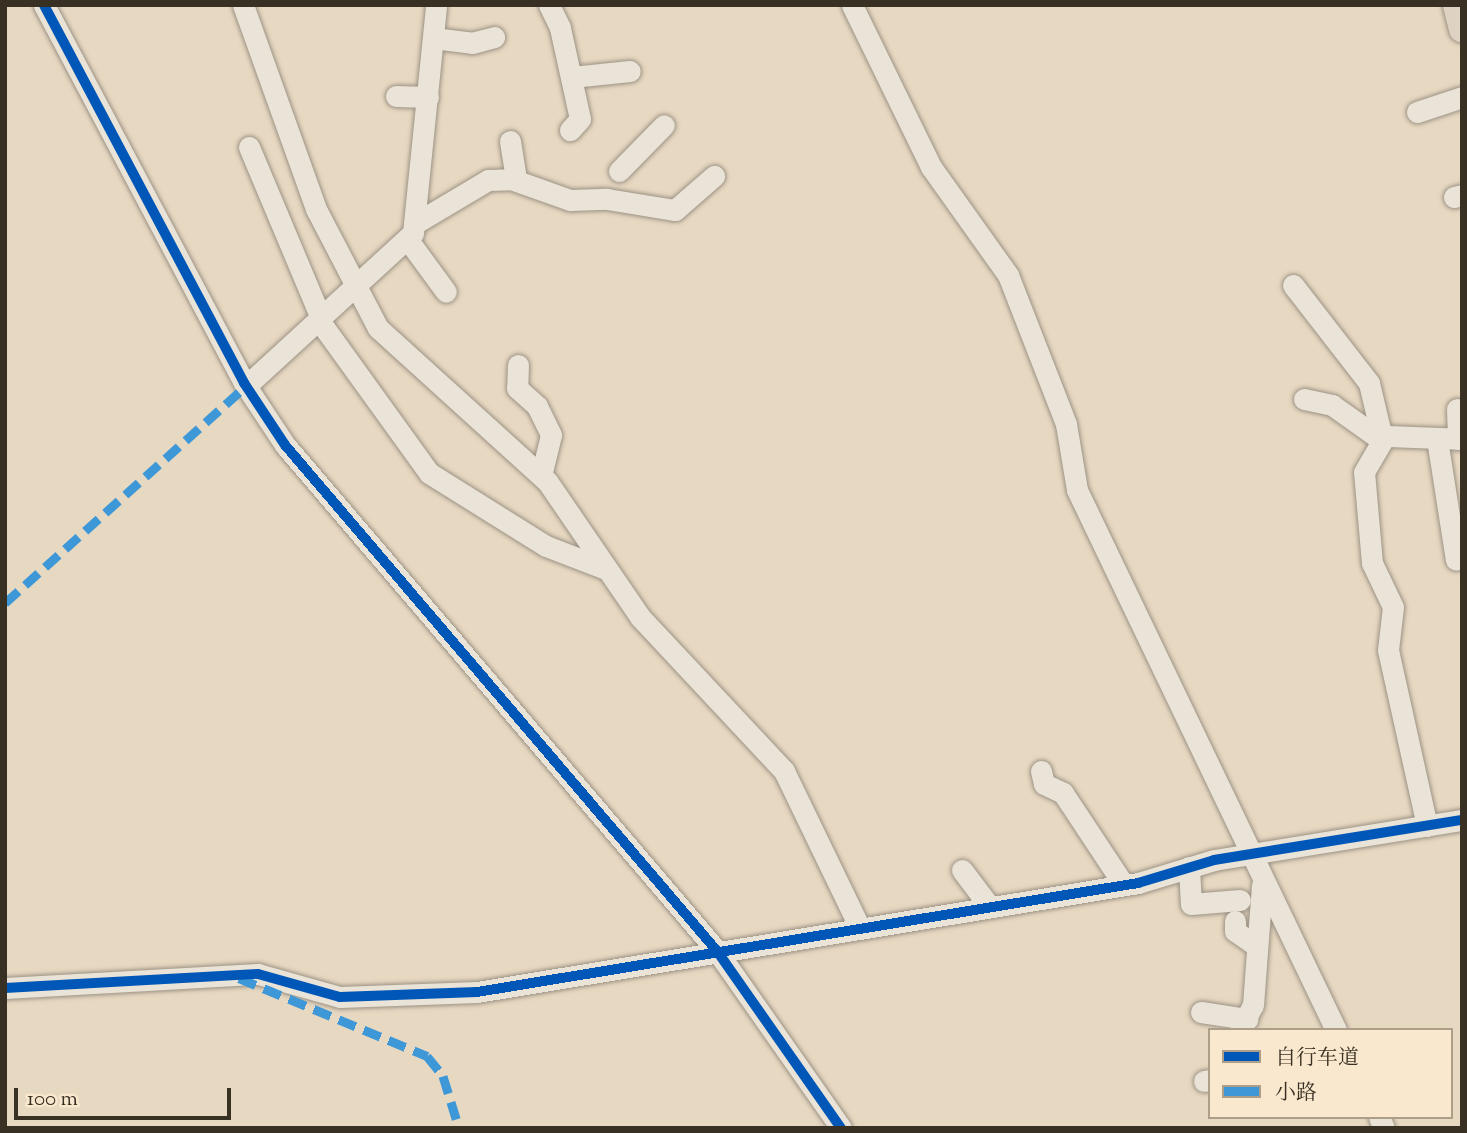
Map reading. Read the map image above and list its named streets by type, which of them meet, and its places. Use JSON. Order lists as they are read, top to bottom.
{
  "legend": ["自行车道", "小路"],
  "scale_bar": "100 m"
}
